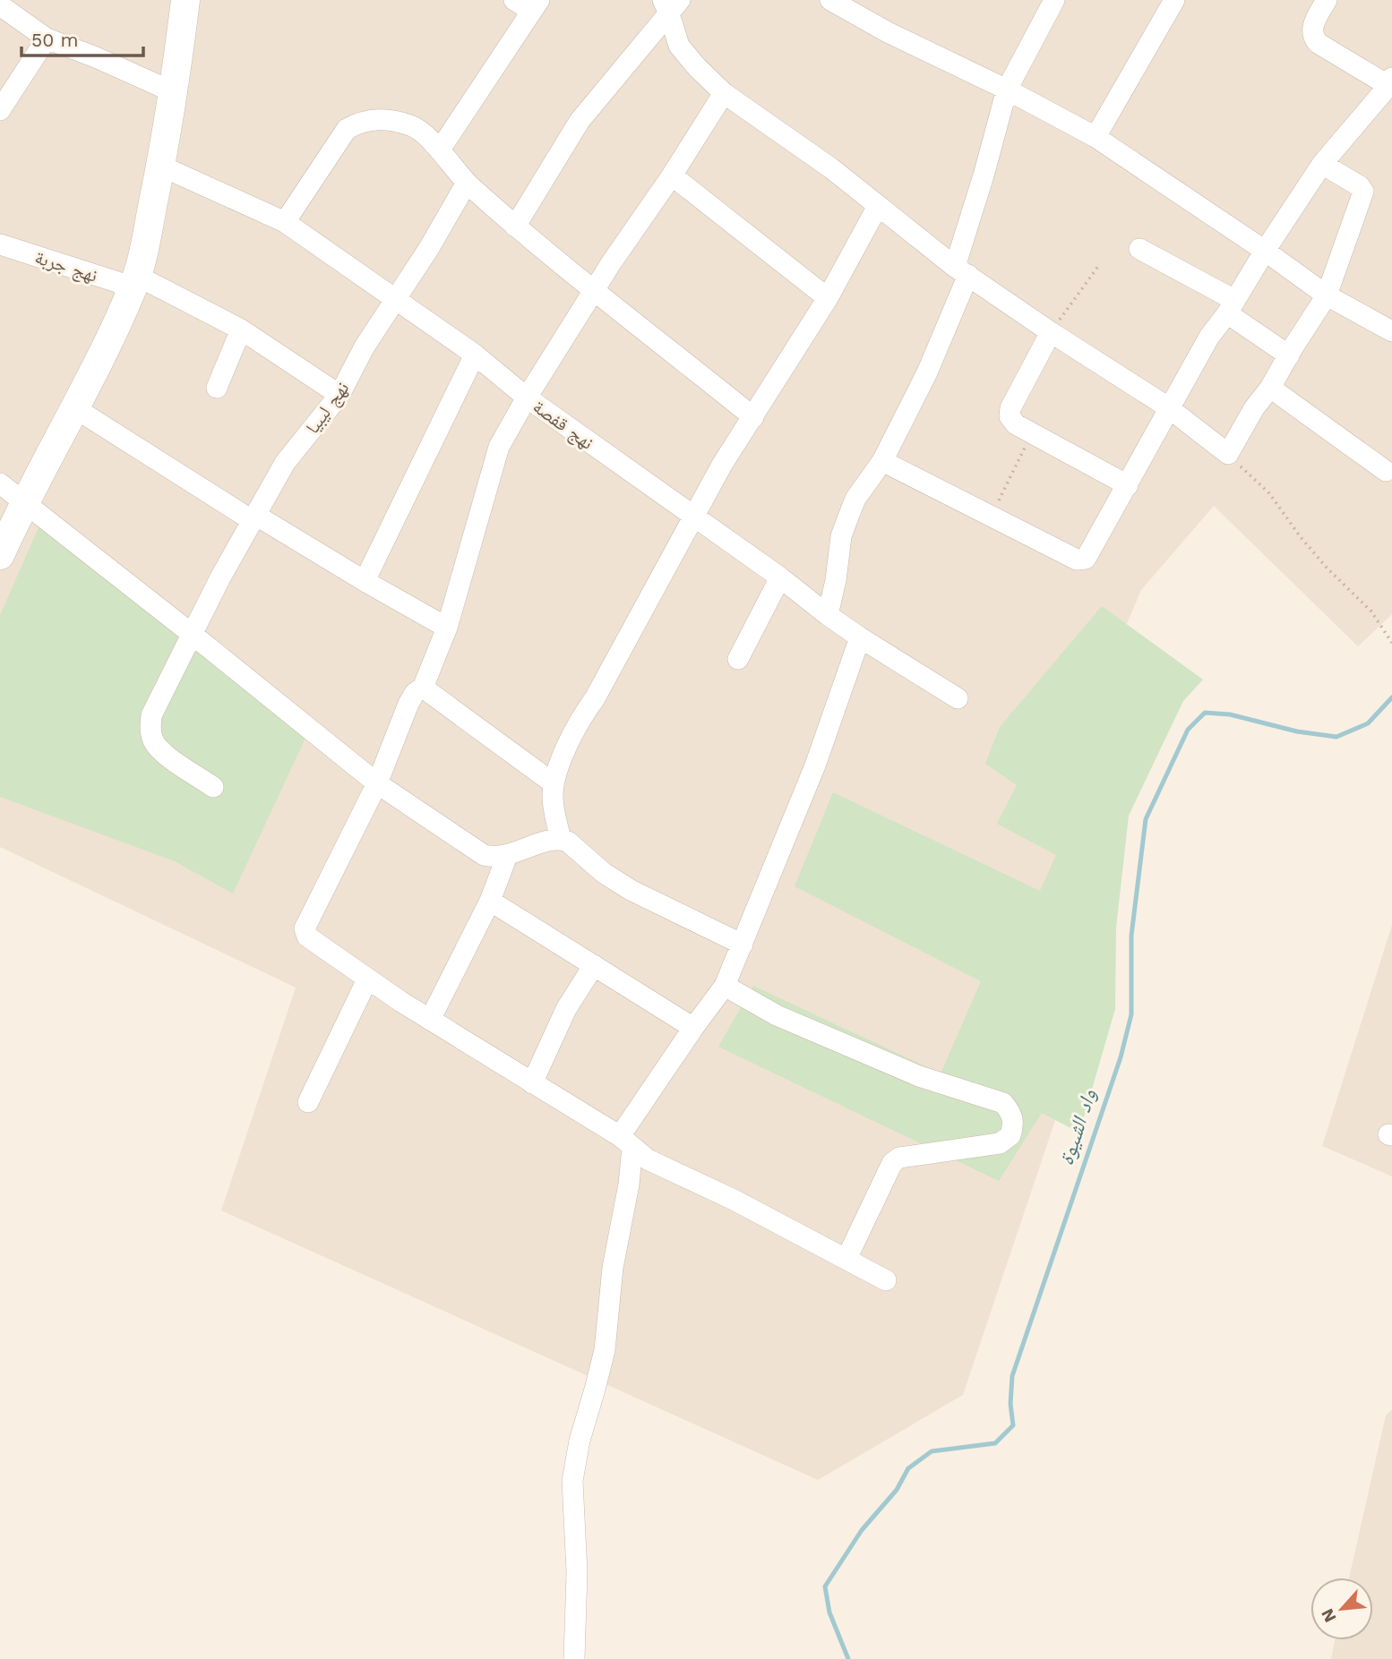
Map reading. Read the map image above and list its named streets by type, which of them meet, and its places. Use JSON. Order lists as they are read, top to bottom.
{
  "streets": {
    "street": ["نهج جربة", "نهج ليبيا", "نهج قفصة"]
  },
  "crossings": [
    ["نهج جربة", "نهج ليبيا"],
    ["نهج ليبيا", "نهج قفصة"]
  ],
  "water": ["واد الشيوة"],
  "scale_bar": "50 m",
  "north": "bottom left"
}
